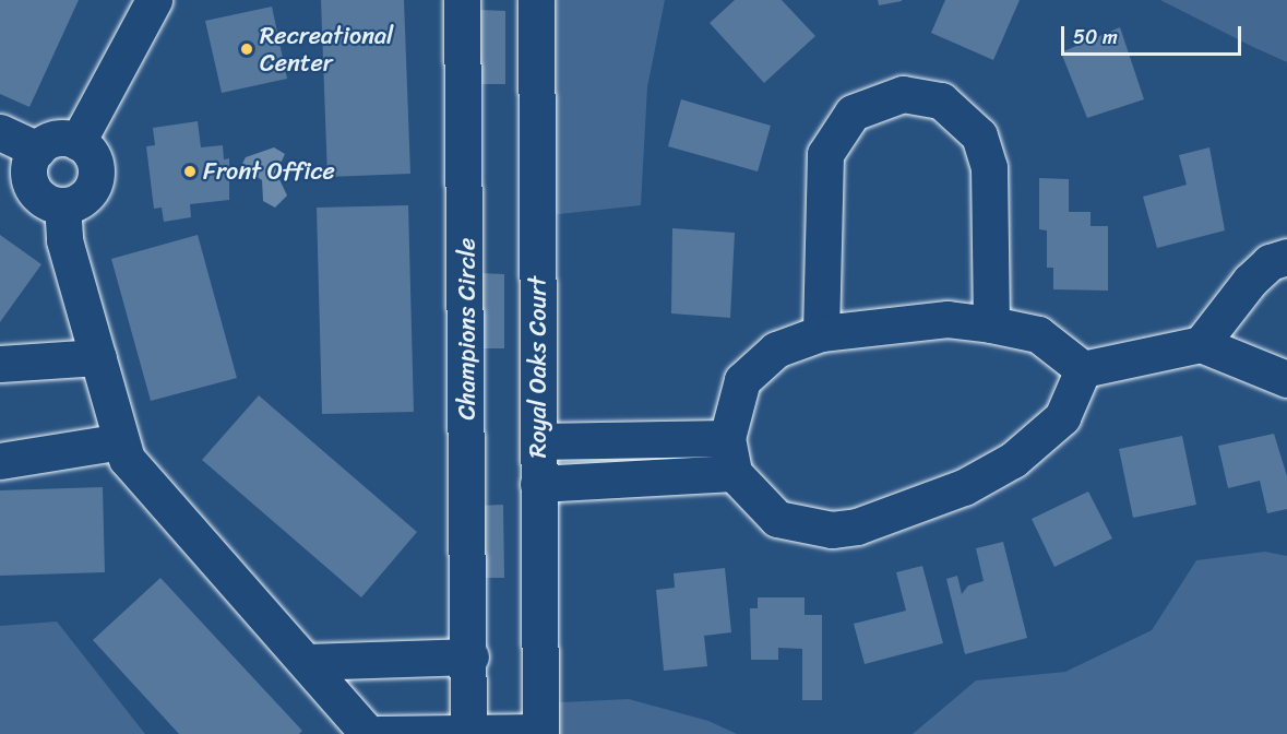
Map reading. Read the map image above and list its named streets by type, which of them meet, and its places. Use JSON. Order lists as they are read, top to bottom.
{
  "streets": {
    "street": ["Champions Circle", "Royal Oaks Court"]
  },
  "places": ["Recreational Center", "Front Office"],
  "scale_bar": "50 m"
}
